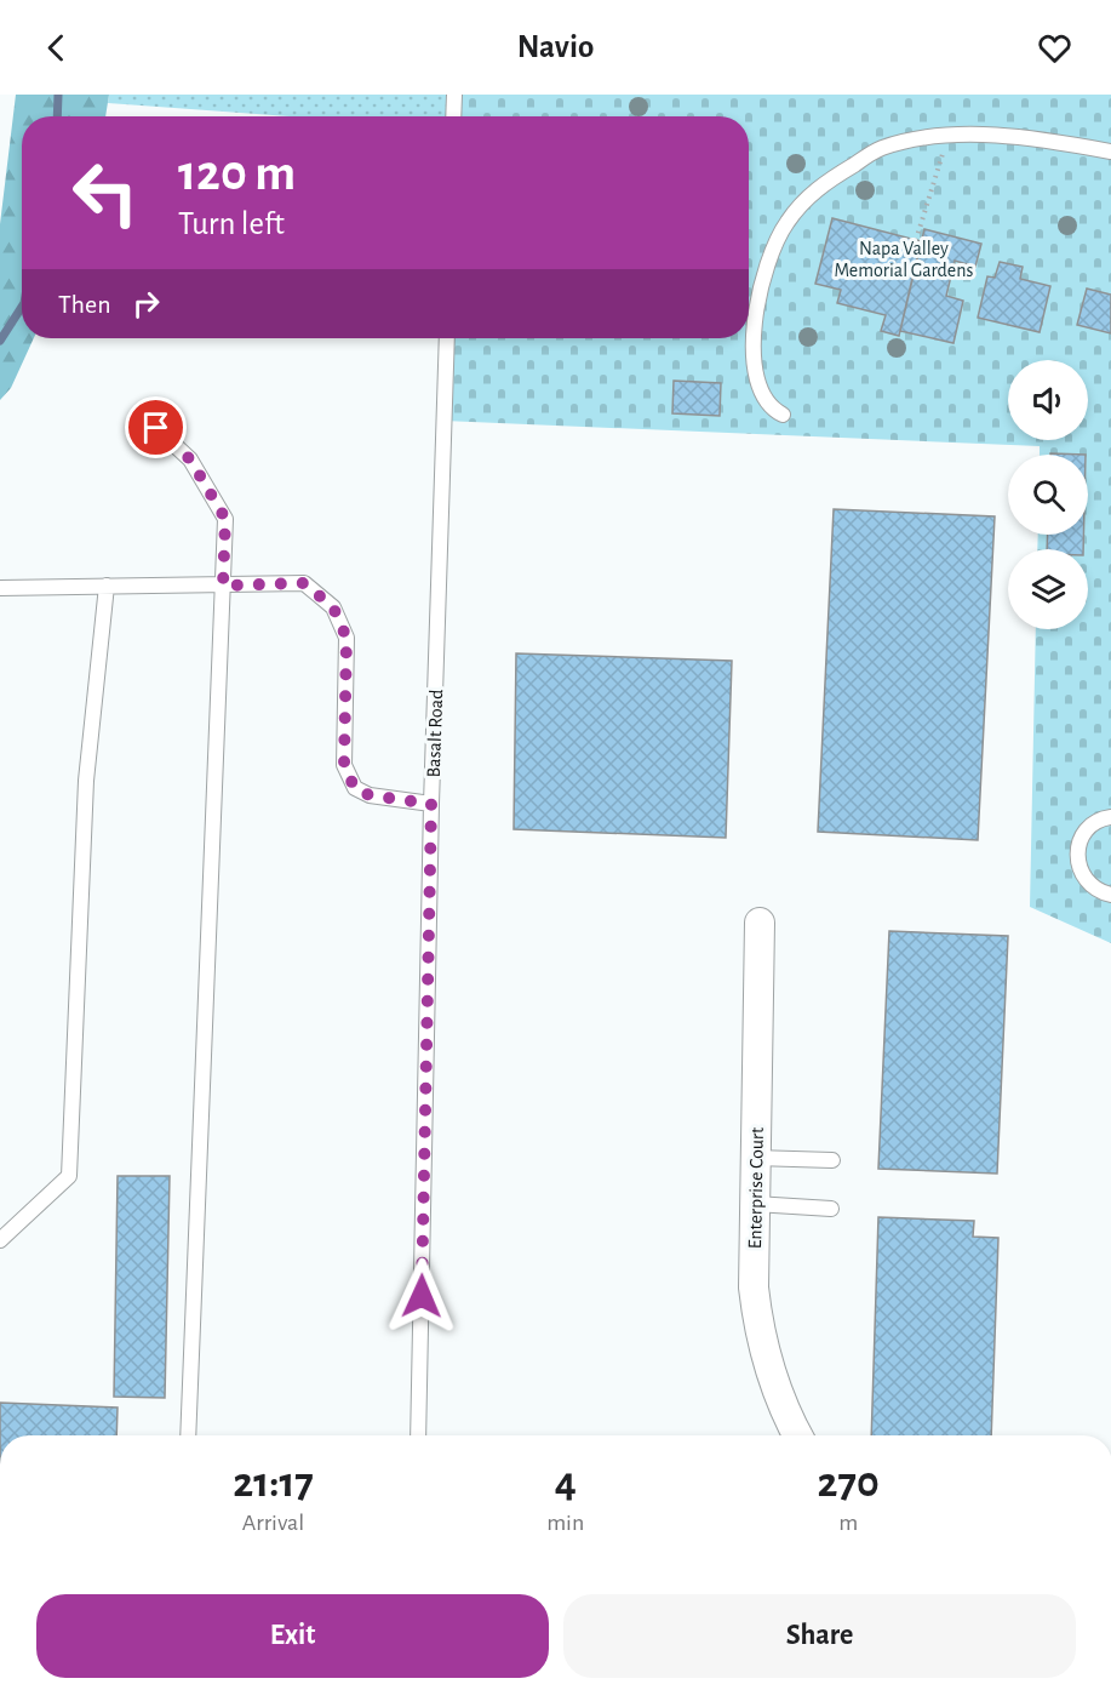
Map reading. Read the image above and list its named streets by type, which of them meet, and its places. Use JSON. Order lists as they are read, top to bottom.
{
  "streets": {
    "street": ["Enterprise Court"],
    "lane": ["Basalt Road"]
  },
  "parks": ["Napa Valley Memorial Gardens"],
  "page": {
    "header": "Navio",
    "turn": ["120 m", "Turn left"],
    "then": "Then",
    "eta": [
      "21:17",
      "Arrival",
      "4",
      "min",
      "270",
      "m"
    ],
    "buttons": ["Exit", "Share"]
  }
}
